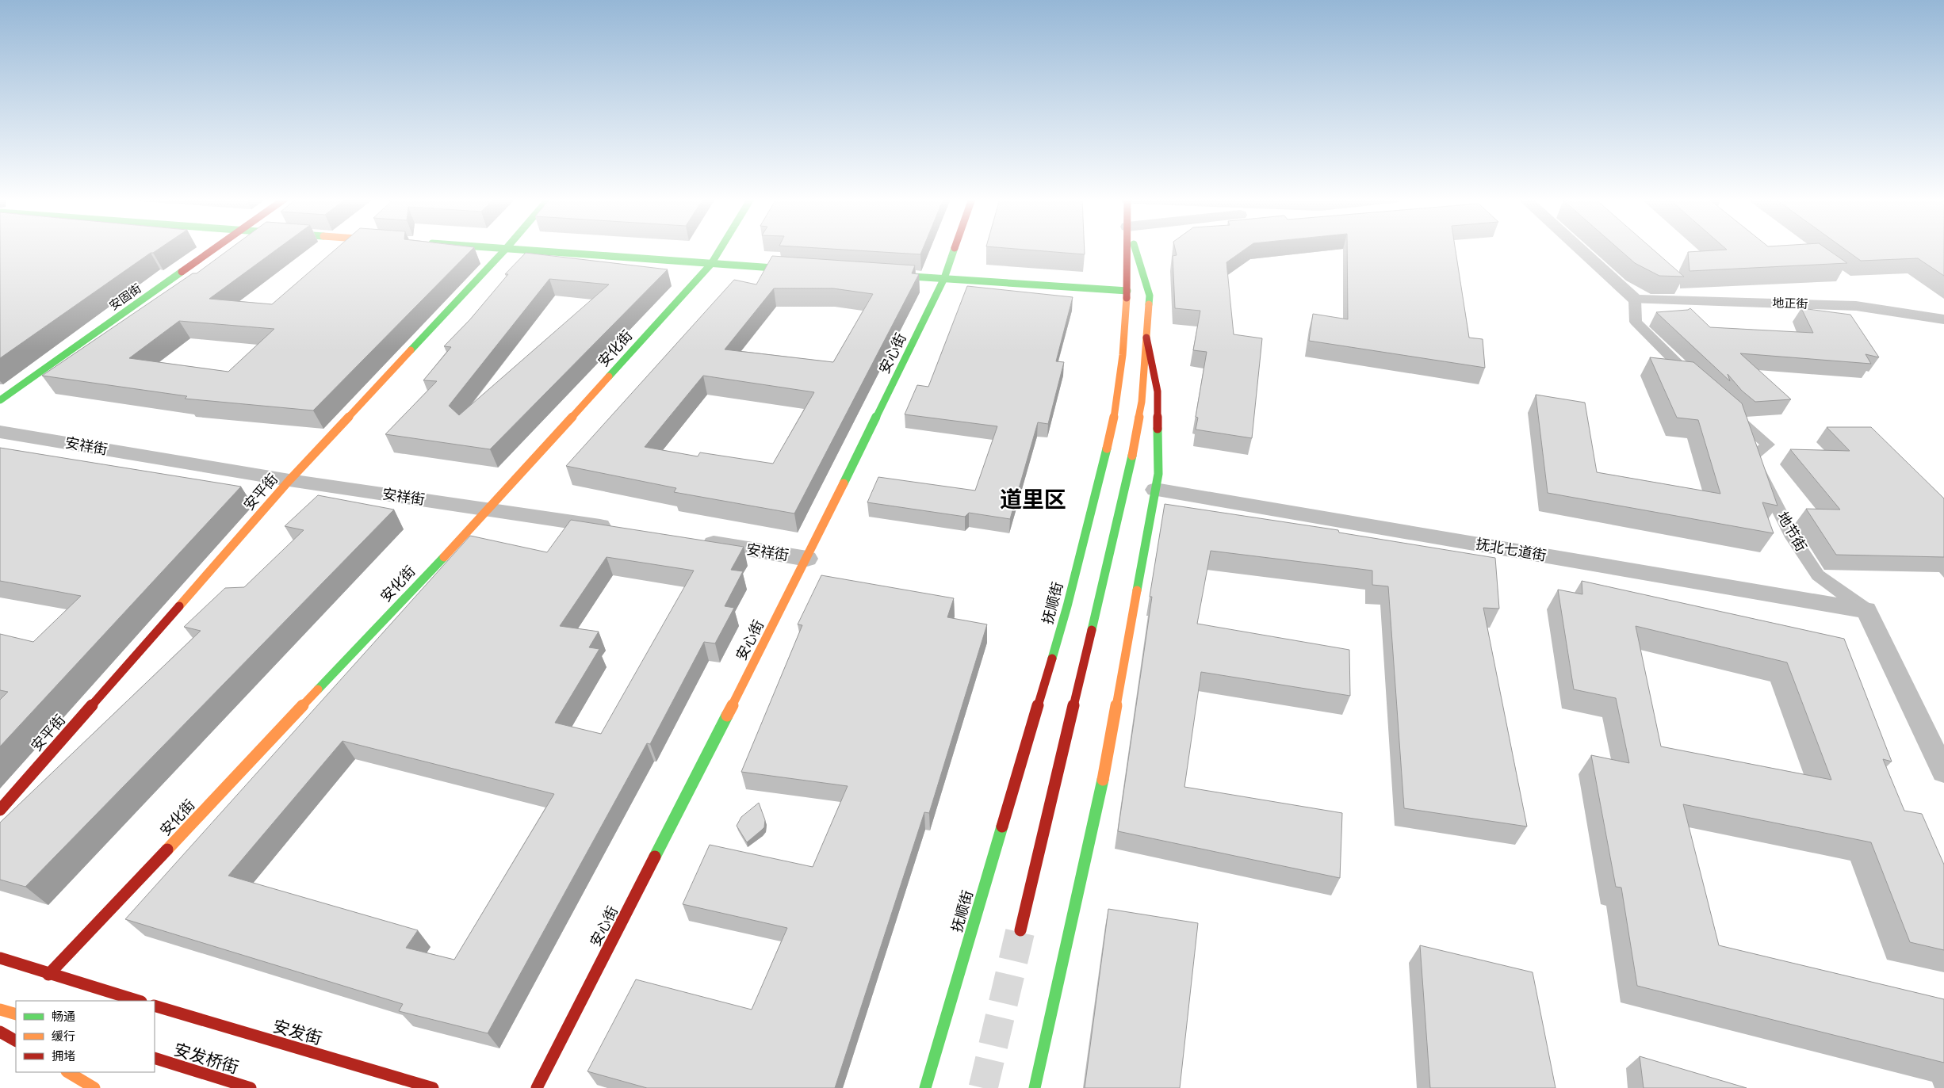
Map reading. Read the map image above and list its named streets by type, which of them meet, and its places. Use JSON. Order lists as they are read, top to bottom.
{
  "streets": {
    "main road": [
      "安固街",
      "安化街",
      "安心街",
      "安平街",
      "抚顺街",
      "安发街",
      "安发桥街"
    ],
    "street": [
      "地正街",
      "安祥街",
      "地节街",
      "抚北七道街"
    ]
  },
  "crossings": [
    ["安化街", "安祥街"],
    ["安心街", "安祥街"],
    ["安祥街", "安平街"],
    ["地节街", "抚北七道街"]
  ],
  "districts": ["道里区"],
  "legend": ["畅通", "缓行", "拥堵"]
}
